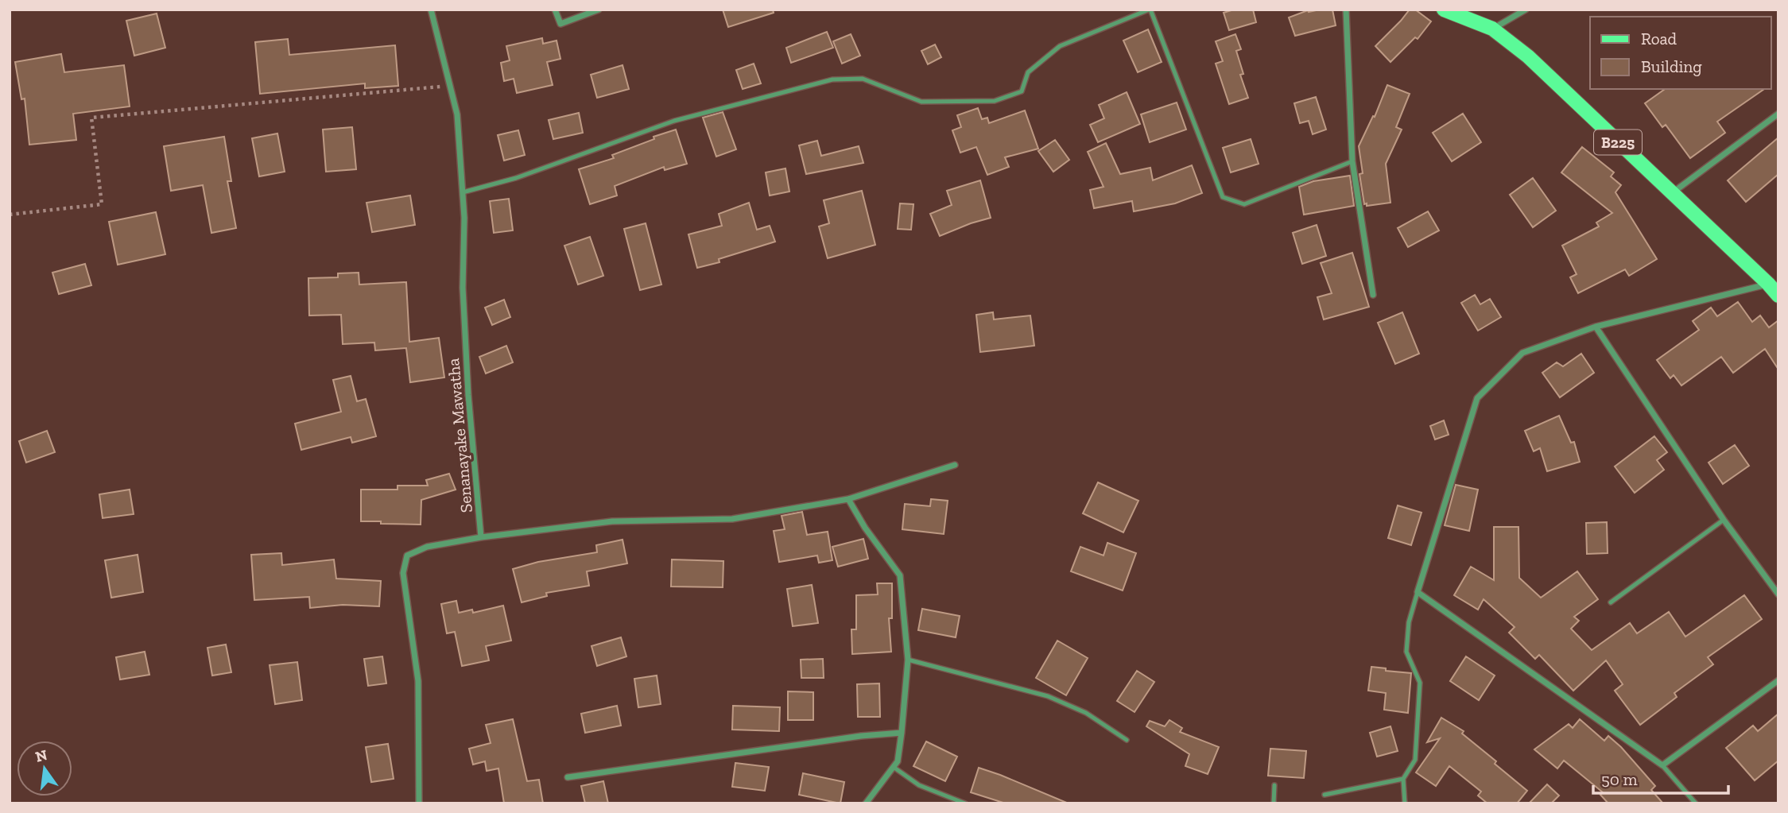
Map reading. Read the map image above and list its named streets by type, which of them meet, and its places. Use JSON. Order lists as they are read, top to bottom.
{
  "streets": {
    "main road": ["B225"],
    "street": ["Senanayake Mawatha"]
  },
  "legend": ["Road", "Building"],
  "scale_bar": "50 m",
  "north": "top"
}
